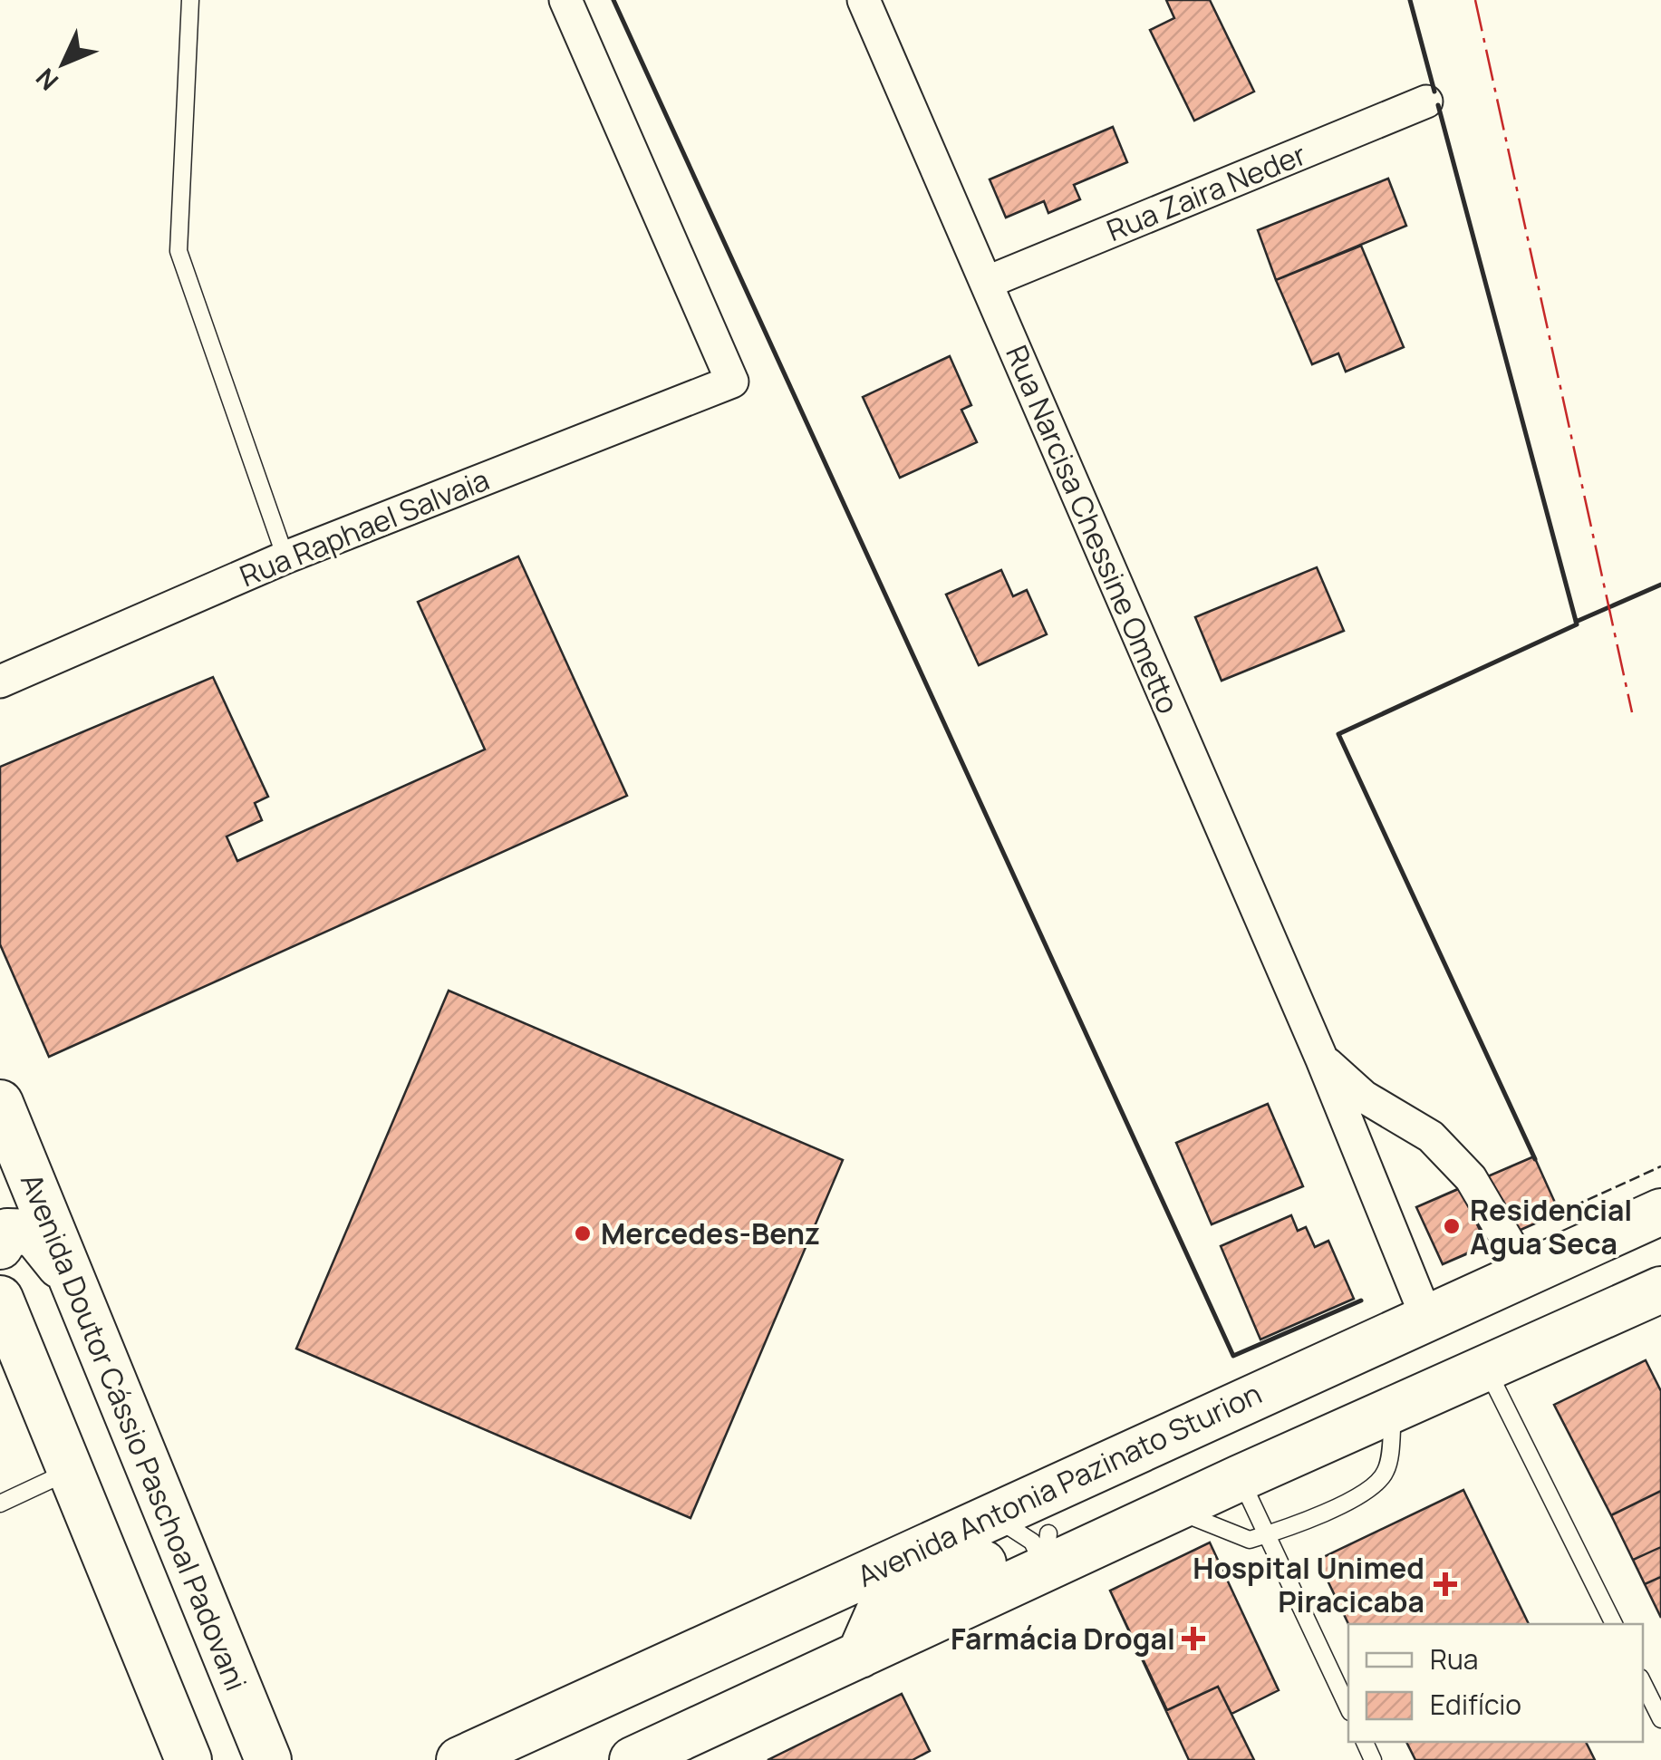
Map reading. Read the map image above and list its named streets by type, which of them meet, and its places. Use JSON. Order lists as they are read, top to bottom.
{
  "streets": {
    "main road": ["Avenida Doutor Cássio Paschoal Padovani", "Avenida Antonia Pazinato Sturion"],
    "street": ["Rua Zaira Neder", "Rua Raphael Salvaia", "Rua Narcisa Chessine Ometto"]
  },
  "crossings": [
    ["Rua Zaira Neder", "Rua Narcisa Chessine Ometto"],
    ["Rua Narcisa Chessine Ometto", "Avenida Antonia Pazinato Sturion"]
  ],
  "places": {
    "other": ["Residencial Agua Seca", "Mercedes-Benz"],
    "health": ["Hospital Unimed Piracicaba", "Farmácia Drogal"]
  },
  "legend": ["Rua", "Edifício"],
  "north": "bottom left"
}
